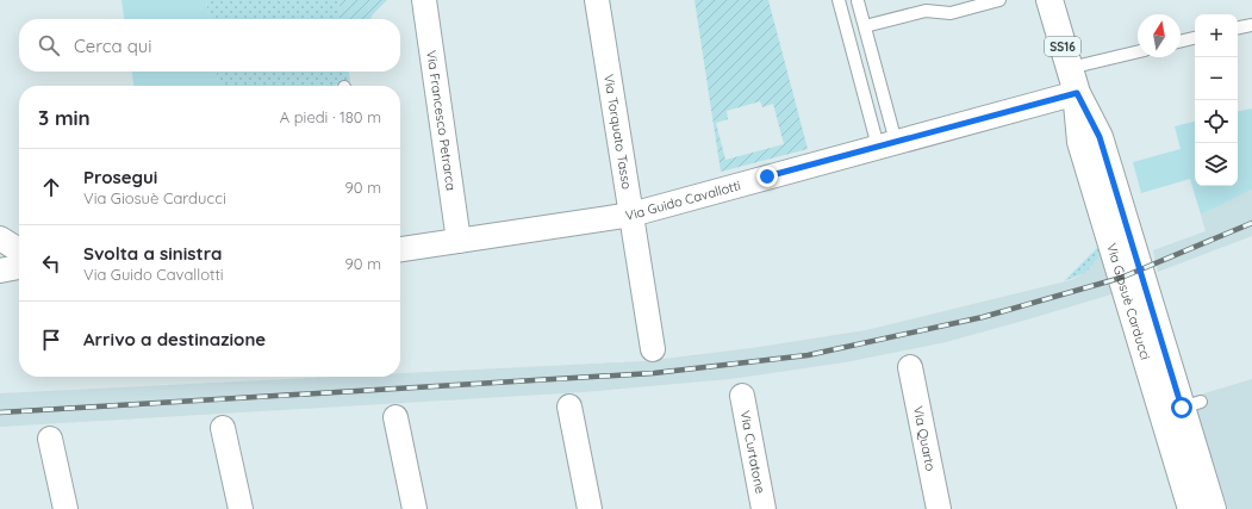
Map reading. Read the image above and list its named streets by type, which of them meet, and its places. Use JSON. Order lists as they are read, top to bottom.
{
  "streets": {
    "main road": ["SS16", "Via Giosuè Carducci"],
    "street": [
      "Via Francesco Petrarca",
      "Via Torquato Tasso",
      "Via Guido Cavallotti",
      "Via Quarto",
      "Via Curtatone"
    ]
  },
  "crossings": [
    ["Via Francesco Petrarca", "Via Guido Cavallotti"],
    ["Via Torquato Tasso", "Via Guido Cavallotti"],
    ["Via Guido Cavallotti", "Via Giosuè Carducci"]
  ],
  "north": "top",
  "page": {
    "map_buttons": ["+", "−"],
    "search": "Cerca qui",
    "heading": ["3 min", "A piedi · 180 m"],
    "list": [
      ["Prosegui", "Via Giosuè Carducci", "90 m"],
      ["Svolta a sinistra", "Via Guido Cavallotti", "90 m"],
      "Arrivo a destinazione"
    ]
  }
}
